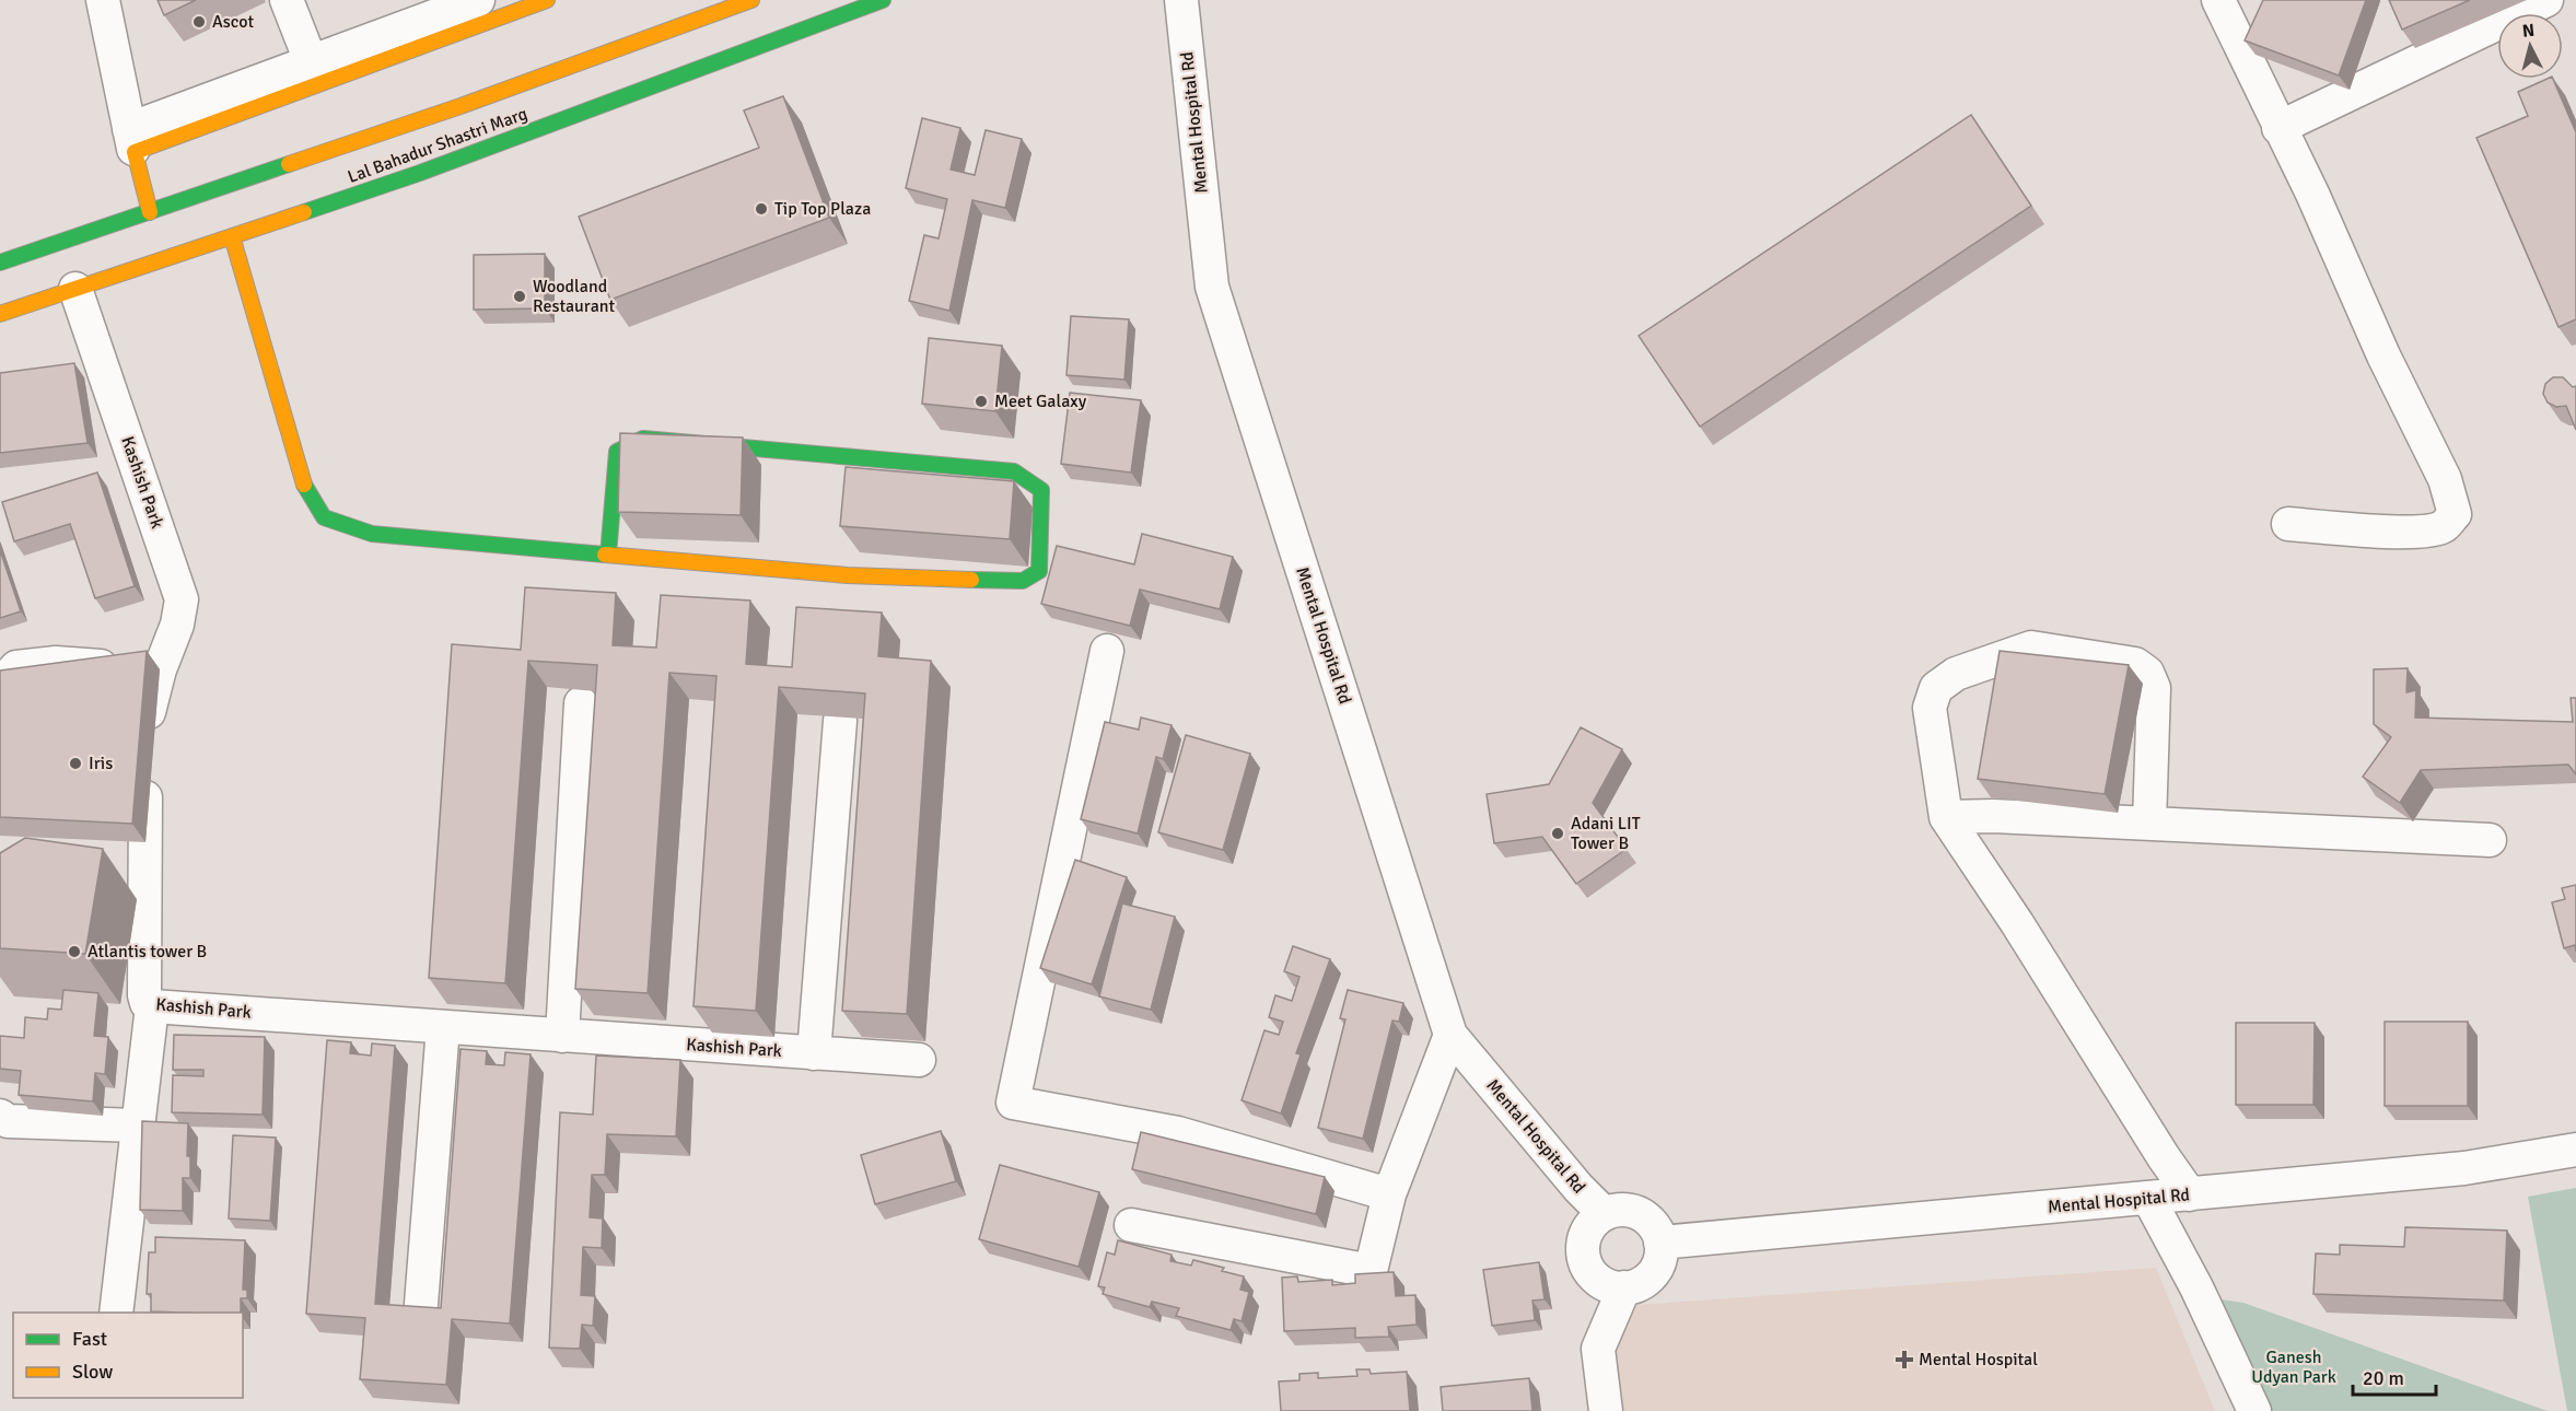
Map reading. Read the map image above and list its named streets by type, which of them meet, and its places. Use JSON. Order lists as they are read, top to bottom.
{
  "streets": {
    "street": ["Mental Hospital Rd", "Lal Bahadur Shastri Marg", "Kashish Park"]
  },
  "crossings": [
    ["Lal Bahadur Shastri Marg", "Kashish Park"]
  ],
  "parks": ["Ganesh Udyan Park"],
  "places": {
    "other": [
      "Ascot",
      "Tip Top Plaza",
      "Woodland Restaurant",
      "Meet Galaxy",
      "Iris",
      "Adani LIT Tower B",
      "Atlantis tower B"
    ],
    "health": ["Mental Hospital"]
  },
  "legend": ["Fast", "Slow"],
  "scale_bar": "20 m",
  "north": "top"
}
